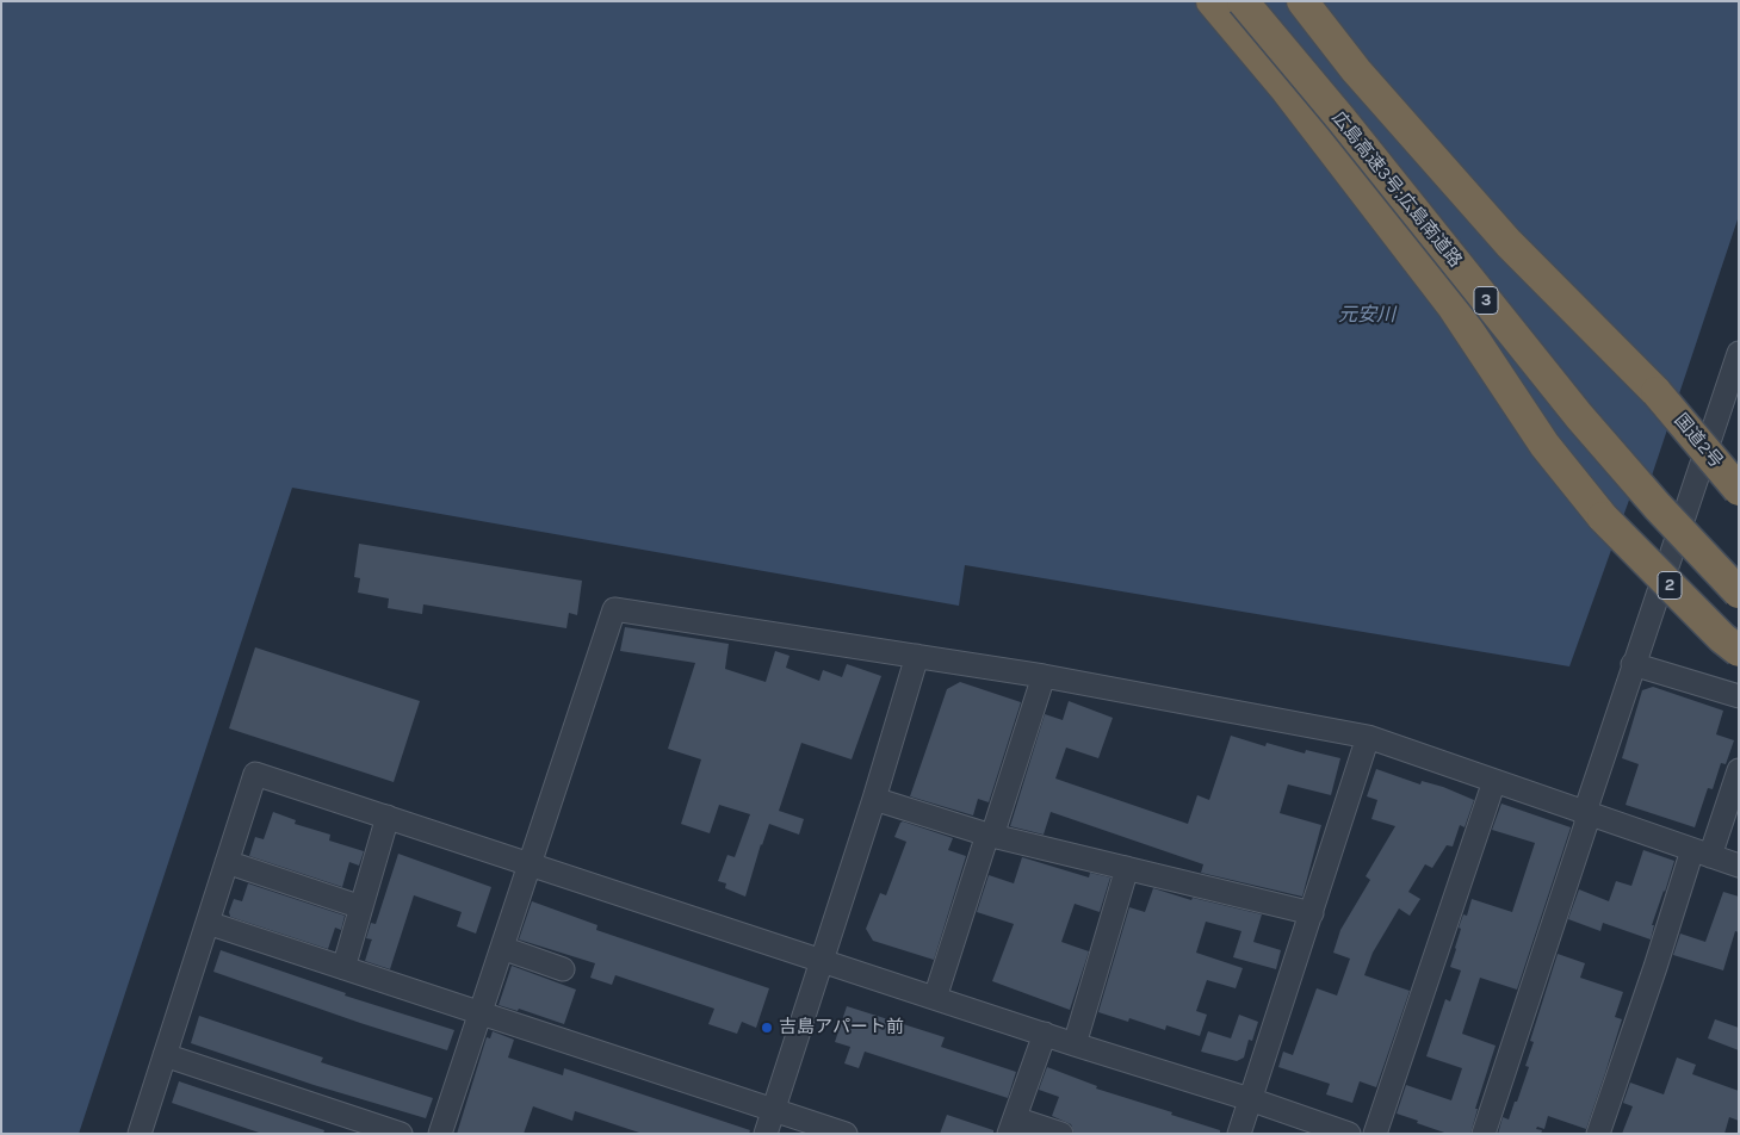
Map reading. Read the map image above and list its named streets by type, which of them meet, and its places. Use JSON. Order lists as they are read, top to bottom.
{
  "streets": {
    "highway": [
      "広島高速3号;広島南道路",
      "3",
      "国道2号",
      "2"
    ]
  },
  "water": ["元安川"],
  "places": ["吉島アパート前"]
}
